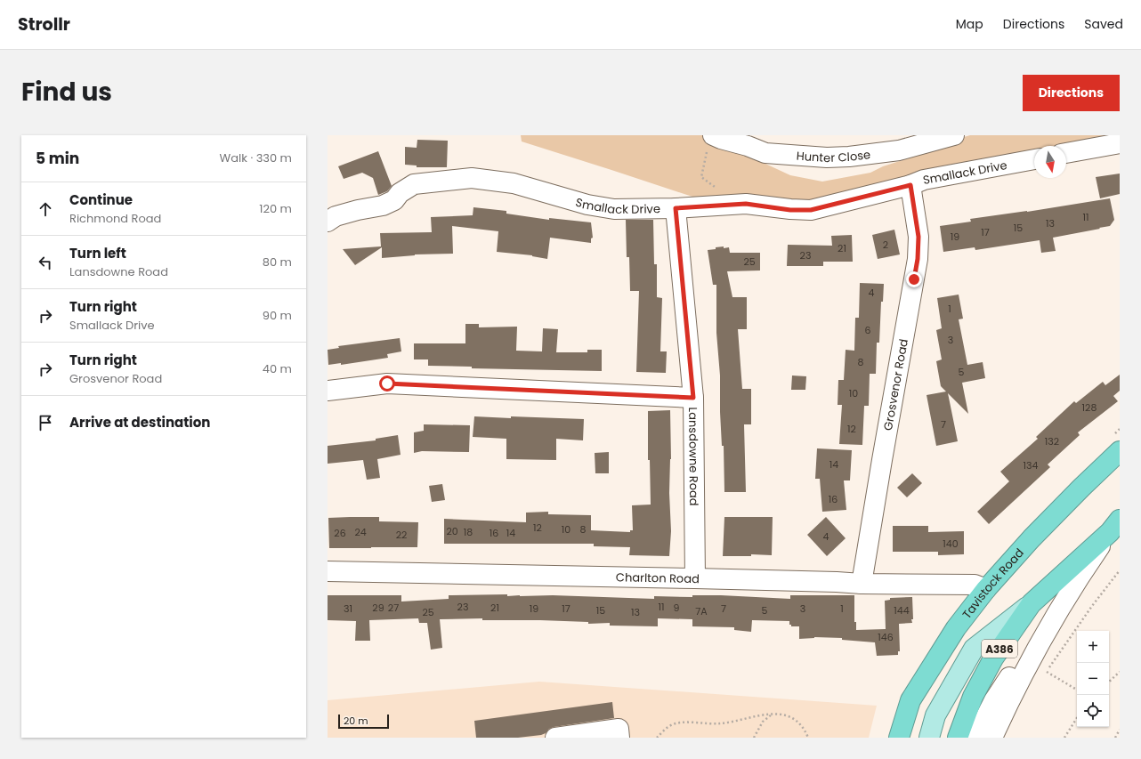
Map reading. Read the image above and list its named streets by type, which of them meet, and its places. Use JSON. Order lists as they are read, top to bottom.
{
  "streets": {
    "highway": ["Tavistock Road", "A386"],
    "street": [
      "Hunter Close",
      "Smallack Drive",
      "Grosvenor Road",
      "Lansdowne Road",
      "Charlton Road"
    ]
  },
  "crossings": [
    ["Smallack Drive", "Grosvenor Road"],
    ["Smallack Drive", "Lansdowne Road"],
    ["Grosvenor Road", "Charlton Road"],
    ["Lansdowne Road", "Charlton Road"],
    ["Charlton Road", "Tavistock Road"]
  ],
  "house_numbers": [
    "11",
    "13",
    "15",
    "17",
    "19",
    "2",
    "21",
    "23",
    "25",
    "4",
    "1",
    "6",
    "3",
    "8",
    "5",
    "10",
    "128",
    "7",
    "12",
    "132",
    "14",
    "134",
    "16",
    "12",
    "10",
    "8",
    "20",
    "24",
    "18",
    "26",
    "16",
    "14",
    "22",
    "4",
    "140",
    "23",
    "11",
    "29",
    "27",
    "21",
    "9",
    "31",
    "19",
    "17",
    "7",
    "3",
    "1",
    "15",
    "5",
    "144",
    "7A",
    "25",
    "13",
    "146"
  ],
  "scale_bar": "20 m",
  "north": "bottom",
  "page": {
    "header": "Strollr",
    "nav": ["Map", "Directions", "Saved"],
    "title": "Find us",
    "buttons": "Directions",
    "heading": ["5 min", "Walk · 330 m"],
    "list": [
      ["Continue", "Richmond Road", "120 m"],
      ["Turn left", "Lansdowne Road", "80 m"],
      ["Turn right", "Smallack Drive", "90 m"],
      ["Turn right", "Grosvenor Road", "40 m"],
      "Arrive at destination"
    ],
    "map_buttons": ["+", "−"],
    "scale": "20 m"
  }
}
